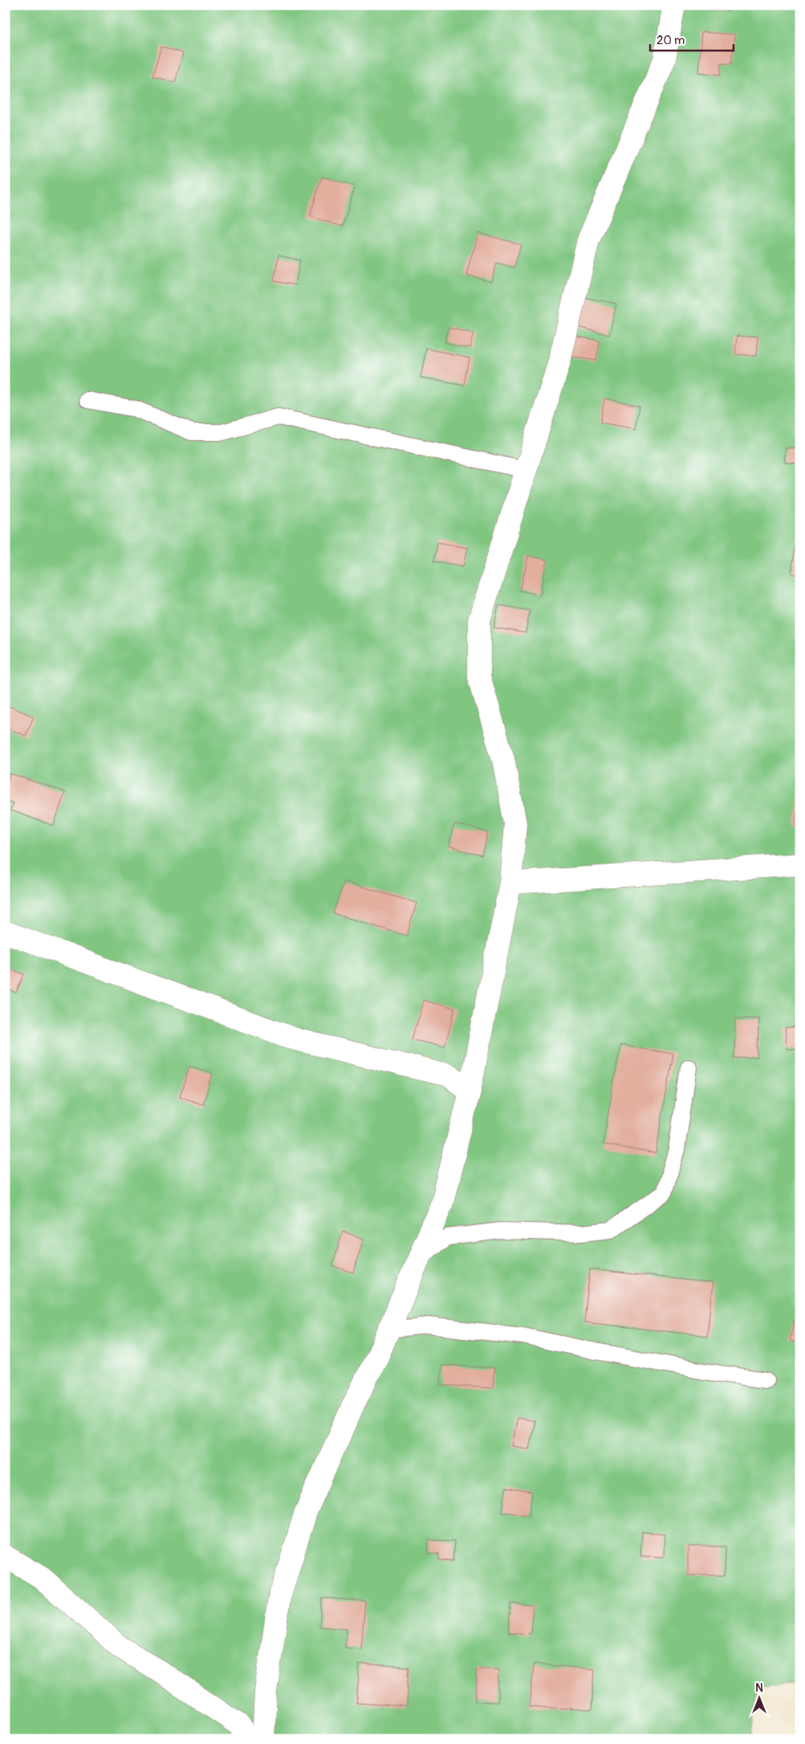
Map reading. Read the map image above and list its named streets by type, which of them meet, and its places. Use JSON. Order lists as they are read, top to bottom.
{
  "scale_bar": "20 m",
  "north": "top"
}
